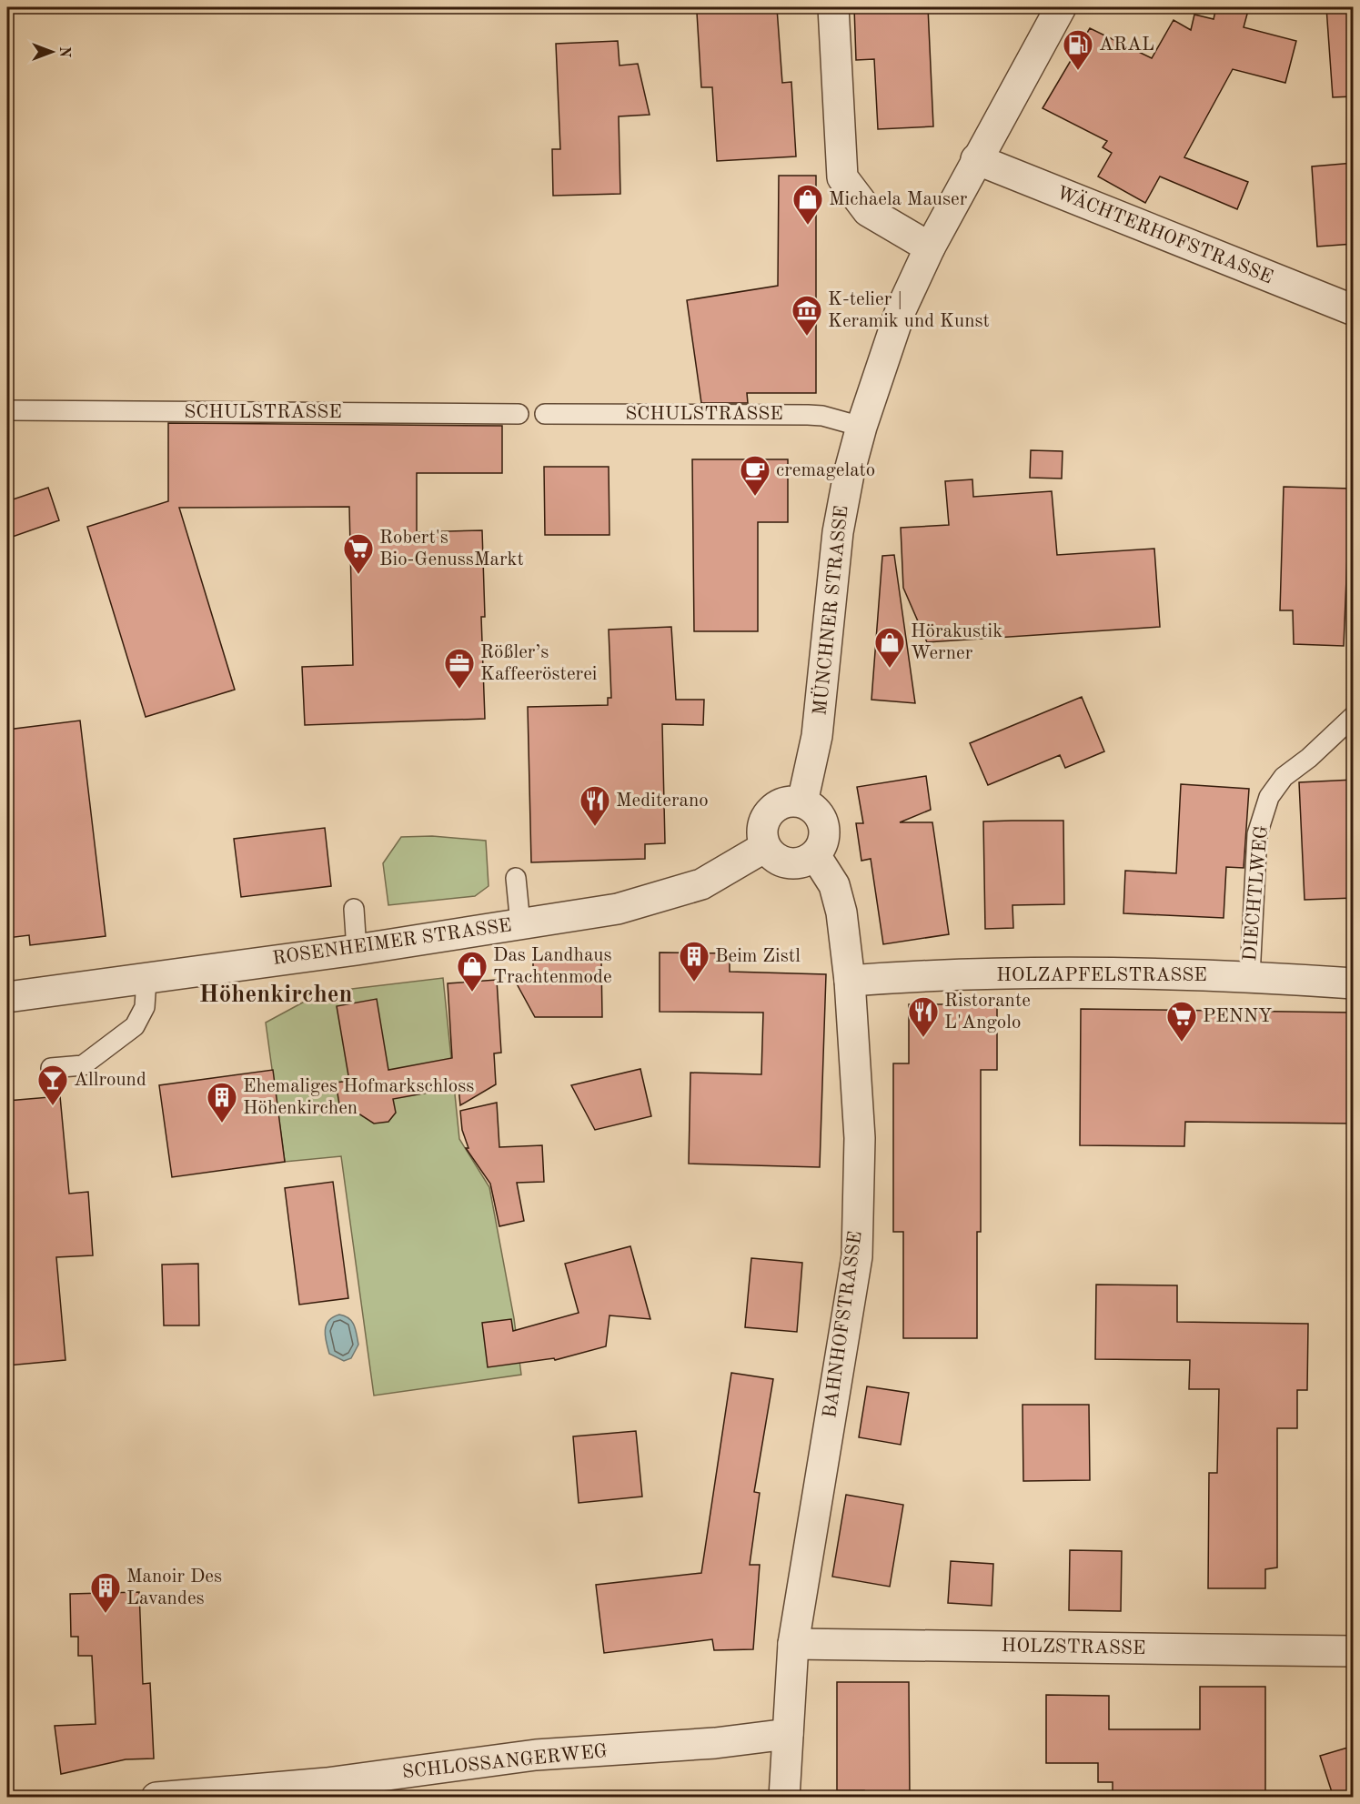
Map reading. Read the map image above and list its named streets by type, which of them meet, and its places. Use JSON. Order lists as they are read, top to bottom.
{
  "streets": {
    "street": [
      "WÄCHTERHOFSTRASSE",
      "MÜNCHNER STRASSE",
      "ROSENHEIMER STRASSE",
      "HOLZAPFELSTRASSE",
      "BAHNHOFSTRASSE",
      "HOLZSTRASSE",
      "SCHLOSSANGERWEG"
    ],
    "lane": ["SCHULSTRASSE", "DIECHTLWEG"]
  },
  "crossings": [
    ["WÄCHTERHOFSTRASSE", "MÜNCHNER STRASSE"],
    ["SCHULSTRASSE", "MÜNCHNER STRASSE"],
    ["MÜNCHNER STRASSE", "ROSENHEIMER STRASSE"],
    ["MÜNCHNER STRASSE", "BAHNHOFSTRASSE"],
    ["DIECHTLWEG", "HOLZAPFELSTRASSE"],
    ["ROSENHEIMER STRASSE", "BAHNHOFSTRASSE"],
    ["HOLZAPFELSTRASSE", "BAHNHOFSTRASSE"],
    ["BAHNHOFSTRASSE", "HOLZSTRASSE"],
    ["BAHNHOFSTRASSE", "SCHLOSSANGERWEG"]
  ],
  "districts": ["Höhenkirchen"],
  "places": {
    "fuel station": ["ARAL"],
    "shop": ["Michaela Mauser", "Hörakustik Werner", "Das Landhaus Trachtenmode"],
    "museum": ["K-telier | Keramik und Kunst"],
    "cafe": ["cremagelato"],
    "supermarket": ["Robert's Bio-GenussMarkt", "PENNY"],
    "office": ["Rößler’s Kaffeerösterei"],
    "restaurant": ["Mediterano", "Ristorante L'Angolo"],
    "building": ["Beim Zistl", "Ehemaliges Hofmarkschloss Höhenkirchen", "Manoir Des Lavandes"],
    "bar": ["Allround"]
  },
  "north": "right"
}
